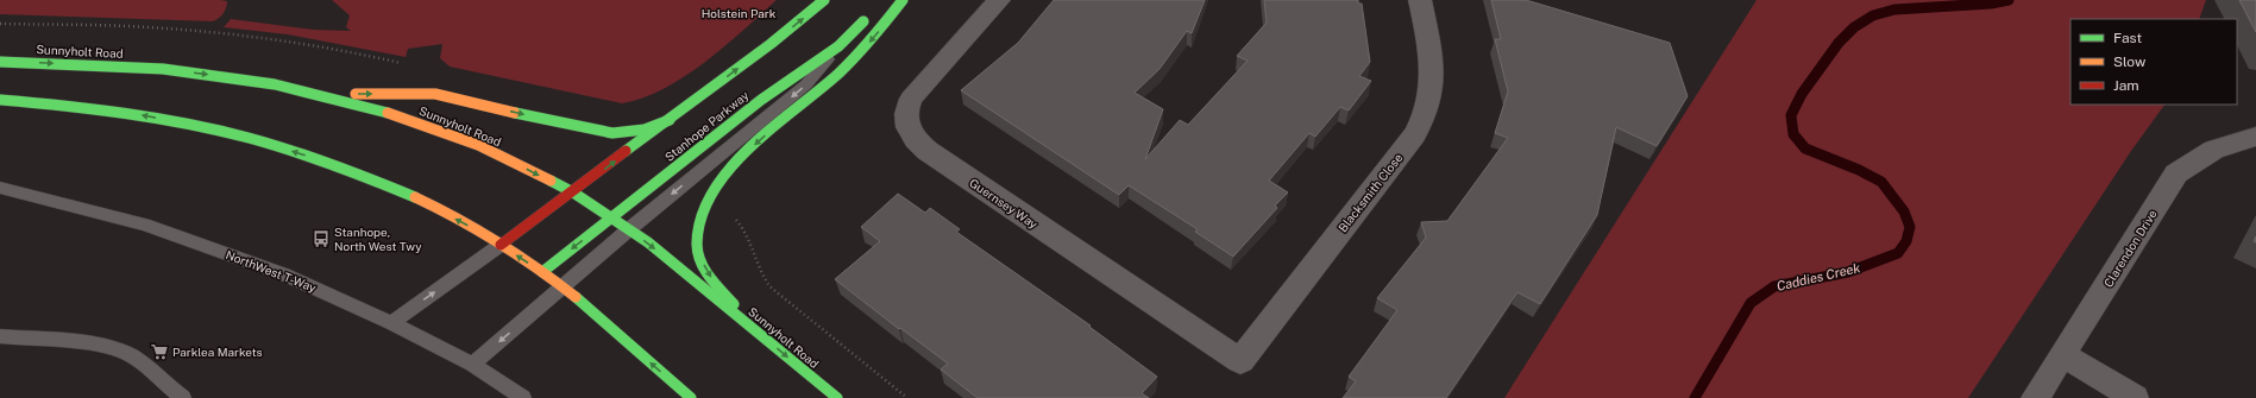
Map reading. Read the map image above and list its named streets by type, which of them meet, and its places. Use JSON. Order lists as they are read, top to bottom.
{
  "streets": {
    "main road": ["Sunnyholt Road", "Stanhope Parkway"],
    "street": ["Blacksmith Close", "Guernsey Way", "Clarendon Drive"],
    "lane": ["NorthWest T-Way"]
  },
  "crossings": [
    ["Sunnyholt Road", "Stanhope Parkway"],
    ["Blacksmith Close", "Guernsey Way"]
  ],
  "water": ["Caddies Creek"],
  "parks": ["Holstein Park"],
  "places": {
    "bus stop": ["Stanhope, North West Twy"],
    "supermarket": ["Parklea Markets"]
  },
  "legend": ["Fast", "Slow", "Jam"]
}
